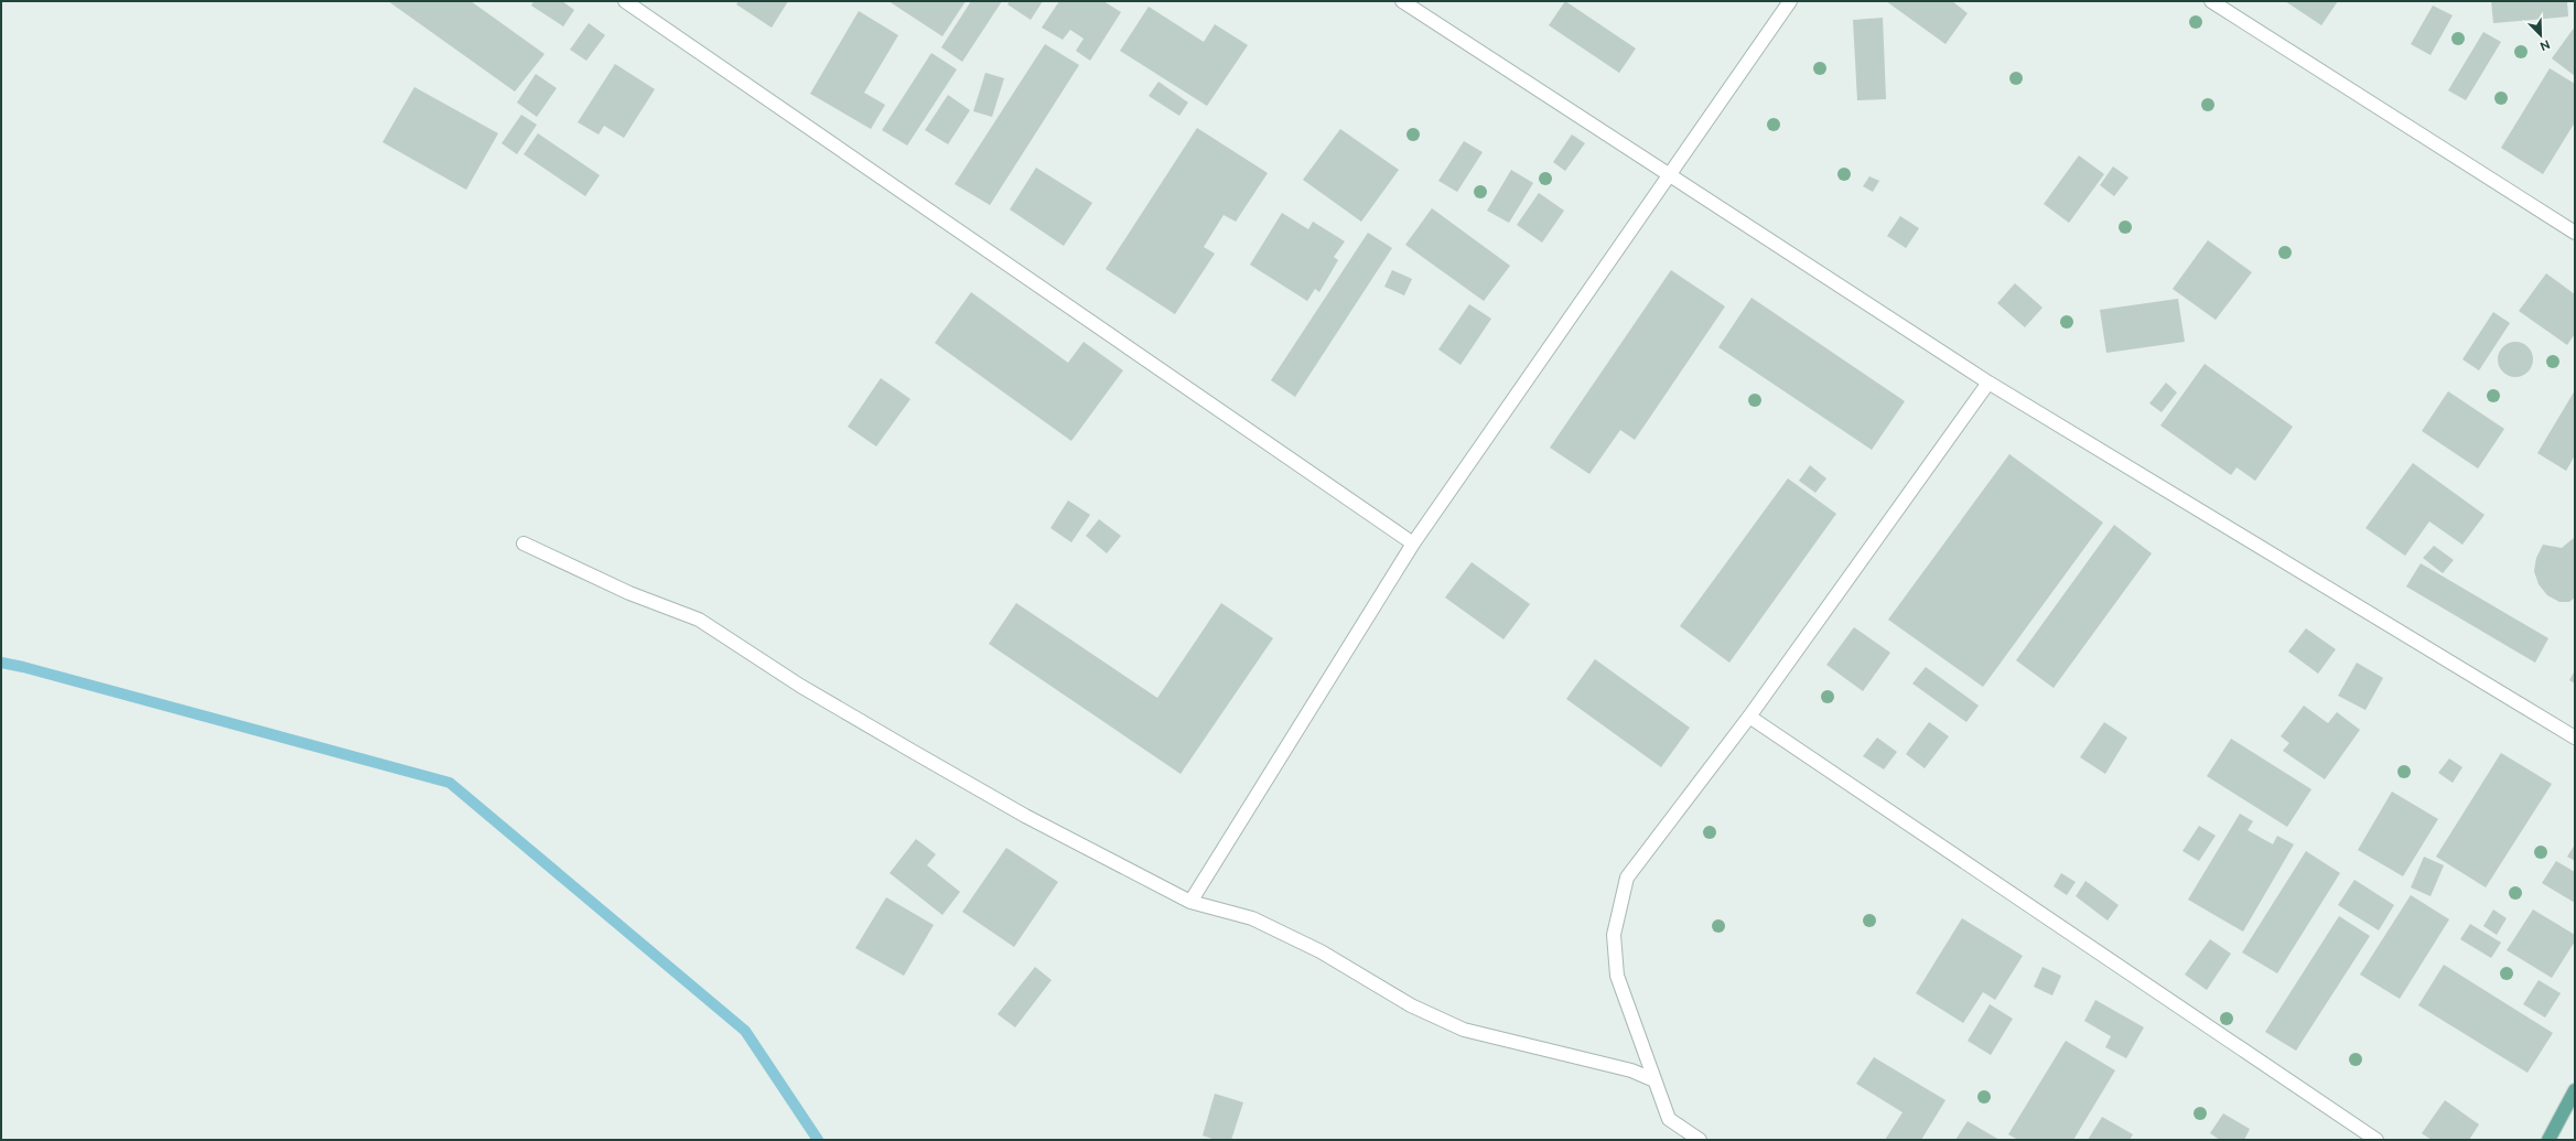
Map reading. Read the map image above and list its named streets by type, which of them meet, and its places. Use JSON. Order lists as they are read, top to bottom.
{
  "north": "bottom right"
}
